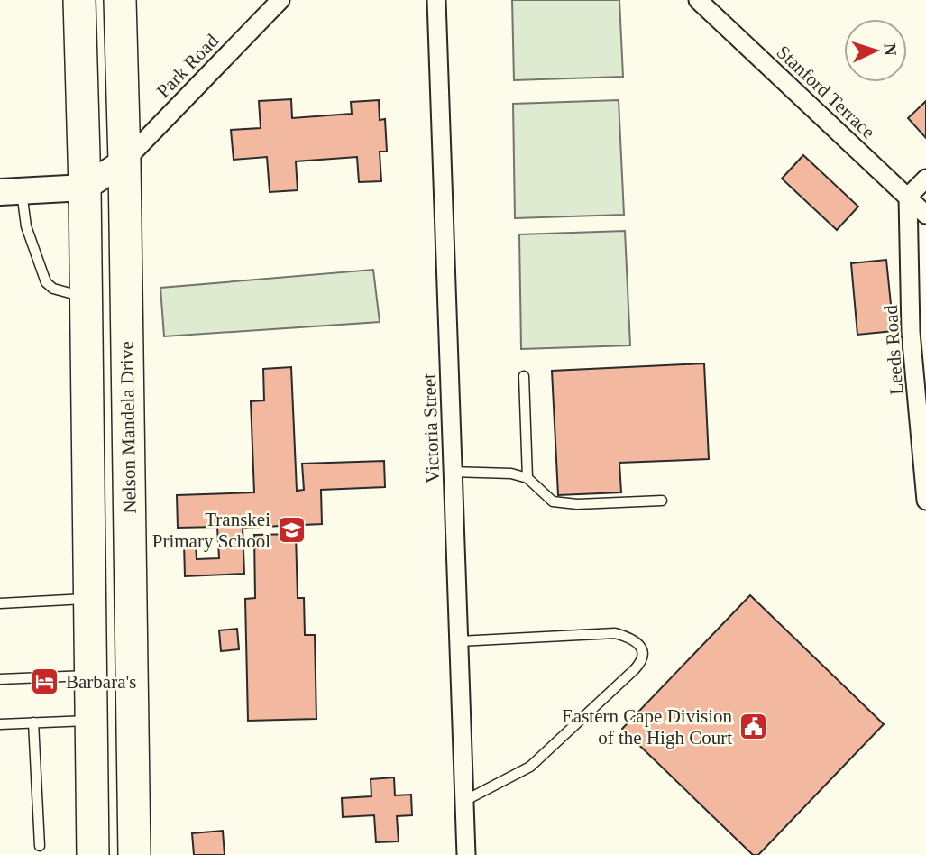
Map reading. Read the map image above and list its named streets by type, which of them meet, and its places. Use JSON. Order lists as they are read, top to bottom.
{
  "streets": {
    "highway": ["Nelson Mandela Drive"],
    "street": [
      "Park Road",
      "Stanford Terrace",
      "Leeds Road",
      "Victoria Street"
    ]
  },
  "crossings": [
    ["Park Road", "Nelson Mandela Drive"],
    ["Stanford Terrace", "Leeds Road"]
  ],
  "places": {
    "school or university": ["Transkei Primary School"],
    "hotel": ["Barbara's"],
    "public building": ["Eastern Cape Division of the High Court"]
  },
  "north": "right"
}
